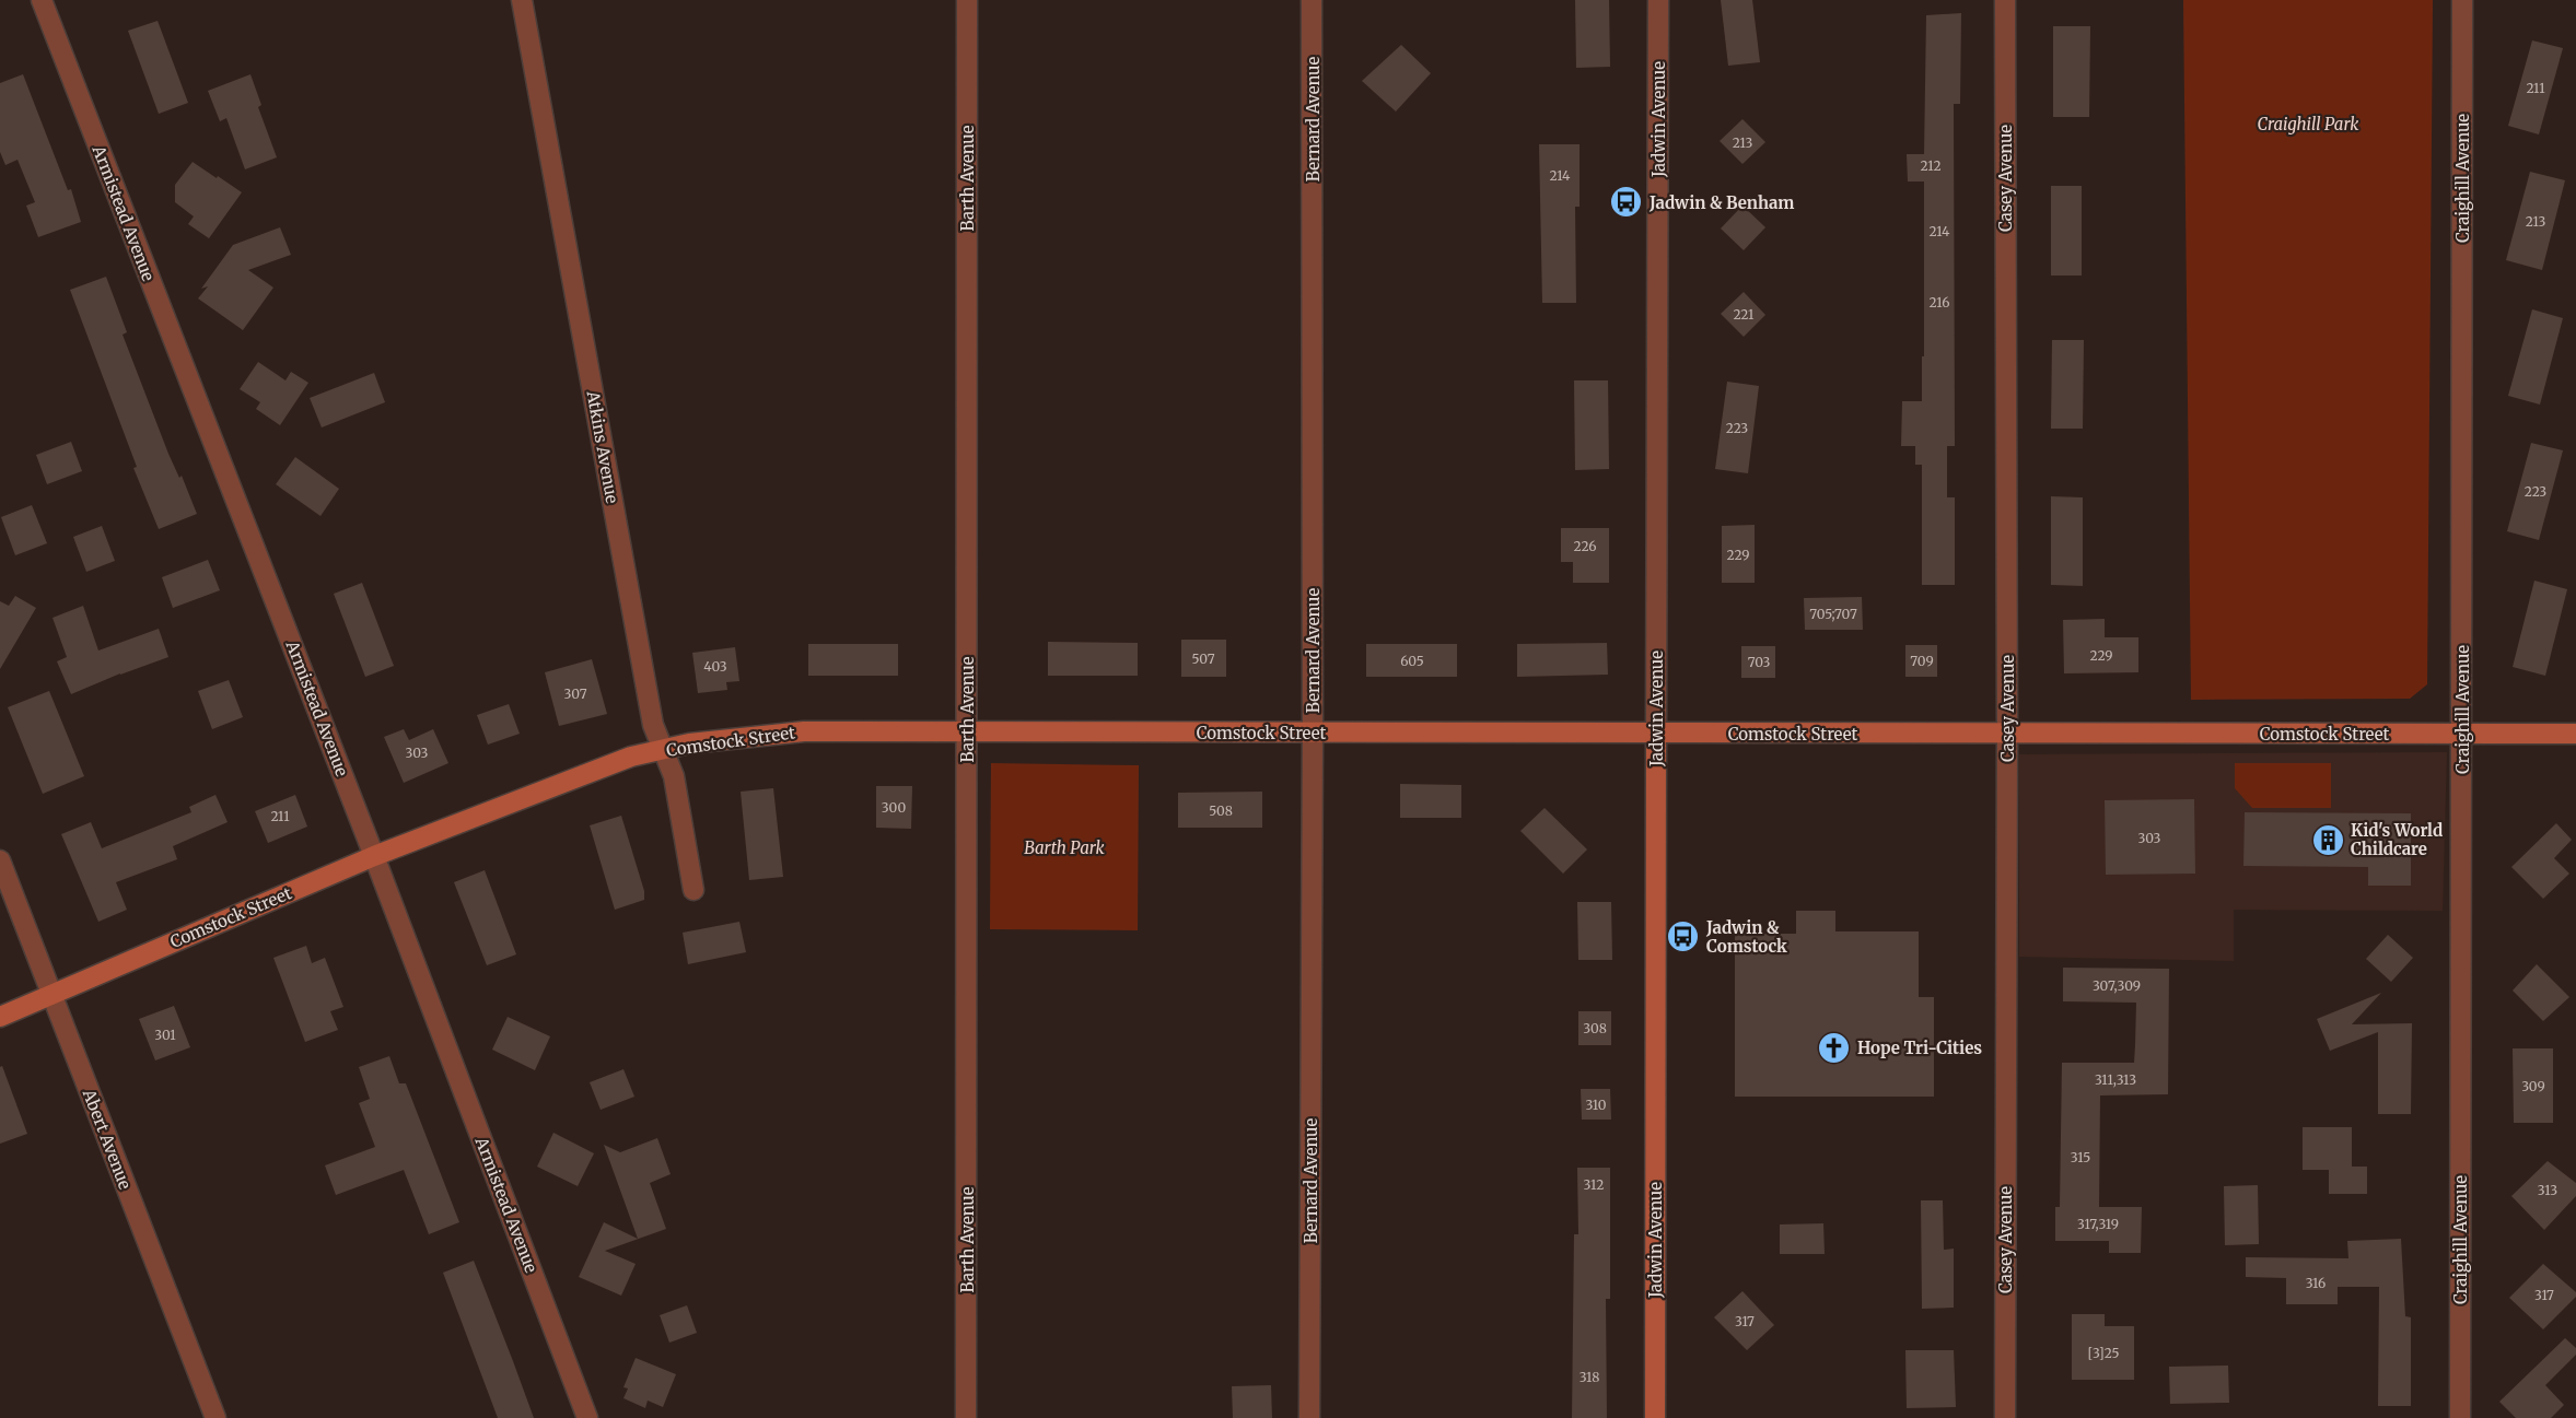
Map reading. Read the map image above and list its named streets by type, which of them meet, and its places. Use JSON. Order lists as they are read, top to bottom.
{
  "streets": {
    "street": [
      "Bernard Avenue",
      "Jadwin Avenue",
      "Barth Avenue",
      "Casey Avenue",
      "Craighill Avenue",
      "Armistead Avenue",
      "Atkins Avenue",
      "Comstock Street",
      "Abert Avenue"
    ]
  },
  "crossings": [
    ["Bernard Avenue", "Comstock Street"],
    ["Jadwin Avenue", "Comstock Street"],
    ["Barth Avenue", "Comstock Street"],
    ["Casey Avenue", "Comstock Street"],
    ["Craighill Avenue", "Comstock Street"],
    ["Armistead Avenue", "Comstock Street"],
    ["Atkins Avenue", "Comstock Street"],
    ["Comstock Street", "Abert Avenue"]
  ],
  "parks": ["Craighill Park", "Barth Park"],
  "places": {
    "bus stop": ["Jadwin & Benham", "Jadwin & Comstock"],
    "building": ["Kid's World Childcare"],
    "church": ["Hope Tri-Cities"]
  },
  "house_numbers": [
    "211",
    "213",
    "212",
    "214",
    "213",
    "214",
    "216",
    "221",
    "223",
    "223",
    "226",
    "229",
    "705;707",
    "229",
    "507",
    "605",
    "709",
    "703",
    "403",
    "307",
    "303",
    "300",
    "508",
    "211",
    "303",
    "307,309",
    "308",
    "301",
    "311,313",
    "309",
    "310",
    "315",
    "312",
    "313",
    "317,319",
    "316",
    "317",
    "317",
    "[3]25",
    "318"
  ]
}
